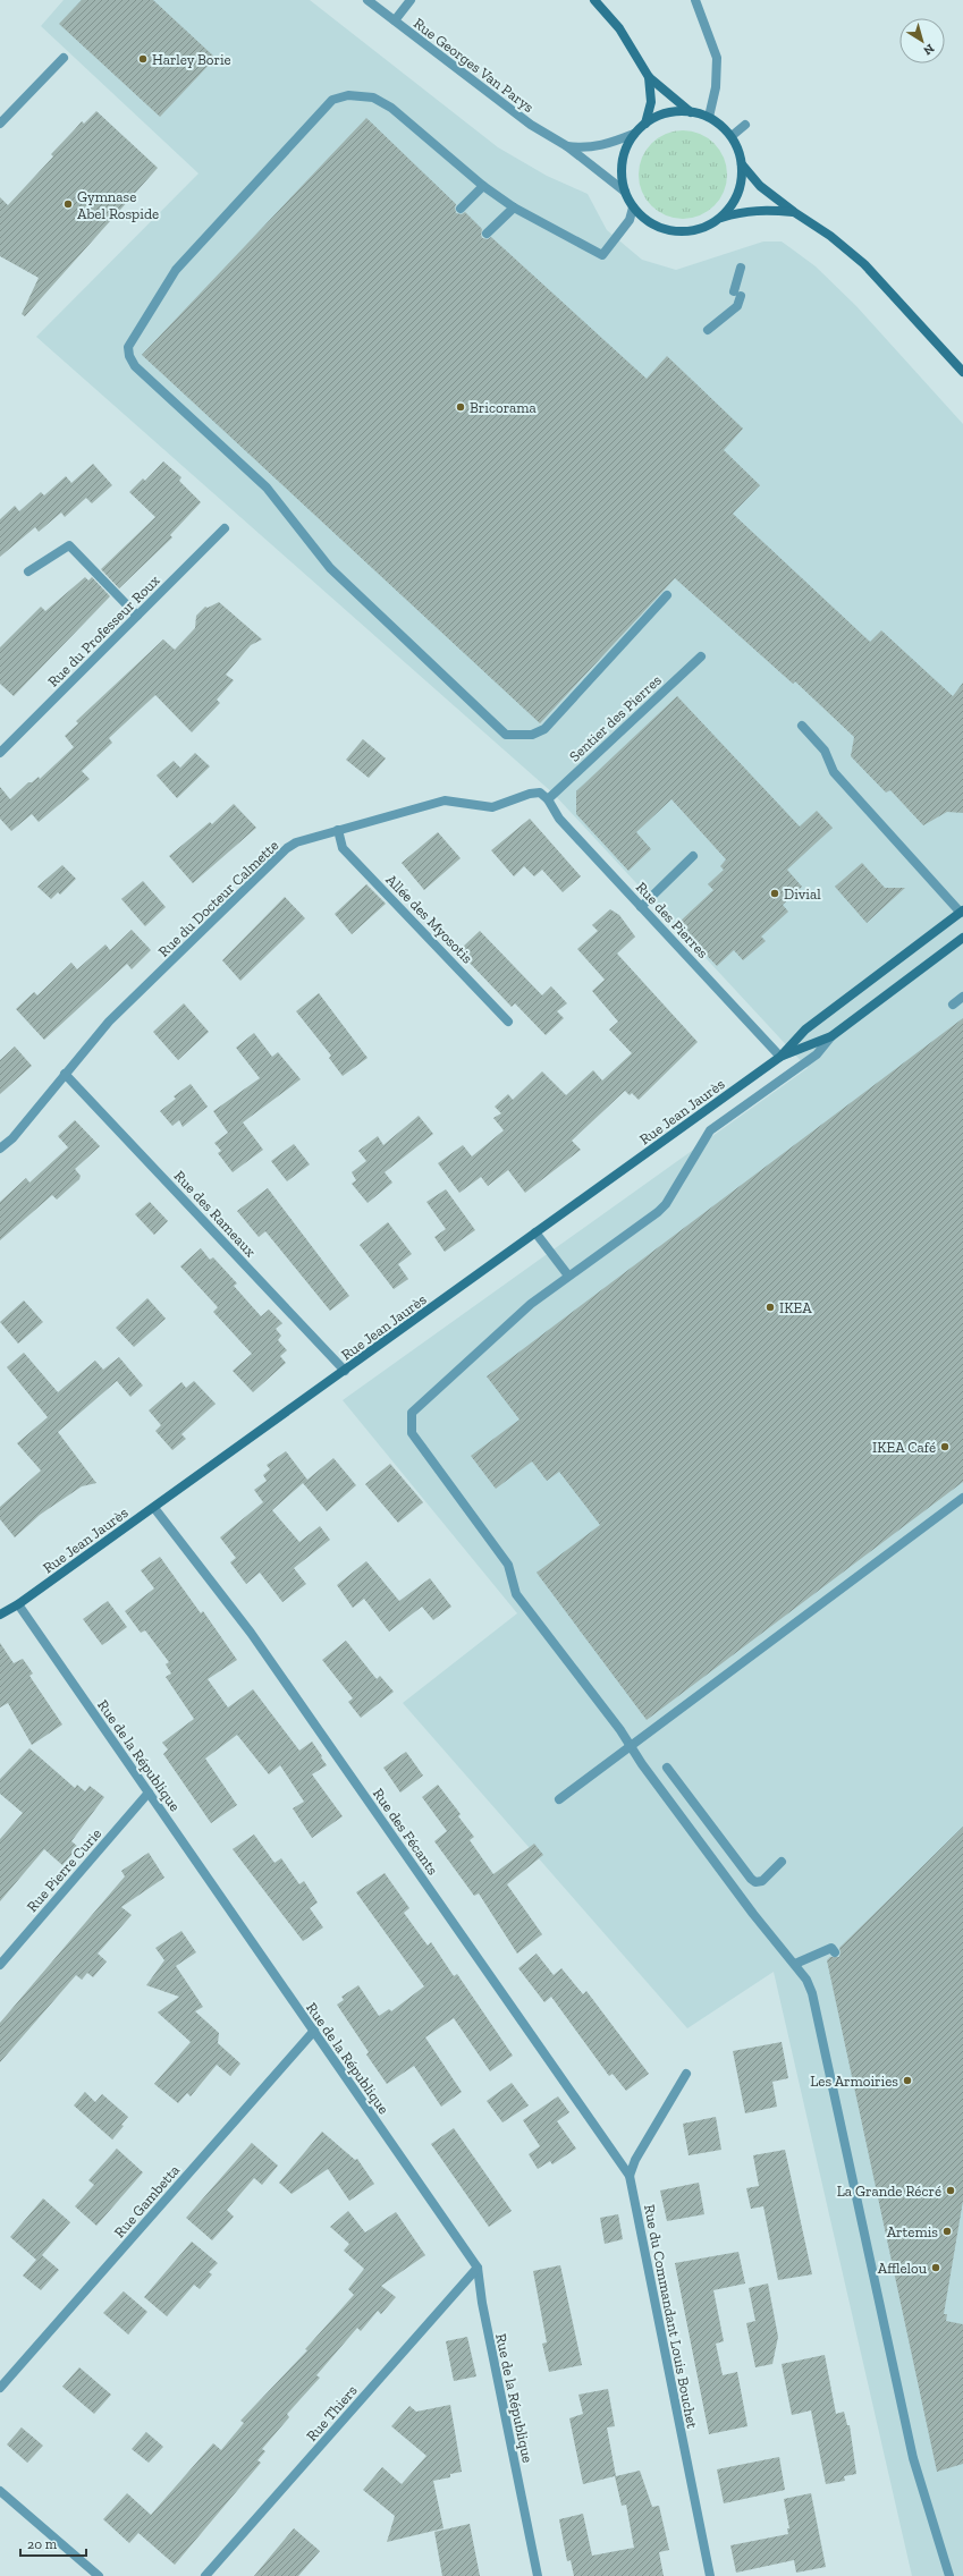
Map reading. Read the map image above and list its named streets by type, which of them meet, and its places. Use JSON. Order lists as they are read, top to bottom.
{
  "streets": {
    "main road": ["Rue Jean Jaurès"],
    "street": [
      "Rue Georges Van Parys",
      "Rue du Professeur Roux",
      "Sentier des Pierres",
      "Rue du Docteur Calmette",
      "Allée des Myosotis",
      "Rue des Pierres",
      "Rue des Rameaux",
      "Rue de la République",
      "Rue des Fécants",
      "Rue Pierre Curie",
      "Rue Gambetta",
      "Rue du Commandant Louis Bouchet",
      "Rue Thiers"
    ]
  },
  "crossings": [
    ["Sentier des Pierres", "Rue du Docteur Calmette"],
    ["Sentier des Pierres", "Rue des Pierres"],
    ["Rue du Docteur Calmette", "Allée des Myosotis"],
    ["Rue du Docteur Calmette", "Rue des Pierres"],
    ["Rue du Docteur Calmette", "Rue des Rameaux"],
    ["Rue des Pierres", "Rue Jean Jaurès"],
    ["Rue Jean Jaurès", "Rue des Rameaux"],
    ["Rue Jean Jaurès", "Rue de la République"],
    ["Rue Jean Jaurès", "Rue des Fécants"],
    ["Rue de la République", "Rue Pierre Curie"],
    ["Rue de la République", "Rue Gambetta"],
    ["Rue de la République", "Rue Thiers"],
    ["Rue des Fécants", "Rue du Commandant Louis Bouchet"]
  ],
  "places": [
    "Harley Borie",
    "Gymnase Abel Rospide",
    "Bricorama",
    "Divial",
    "IKEA",
    "IKEA Café",
    "Les Armoiries",
    "La Grande Récré",
    "Artemis",
    "Afflelou"
  ],
  "scale_bar": "20 m",
  "north": "bottom right"
}
